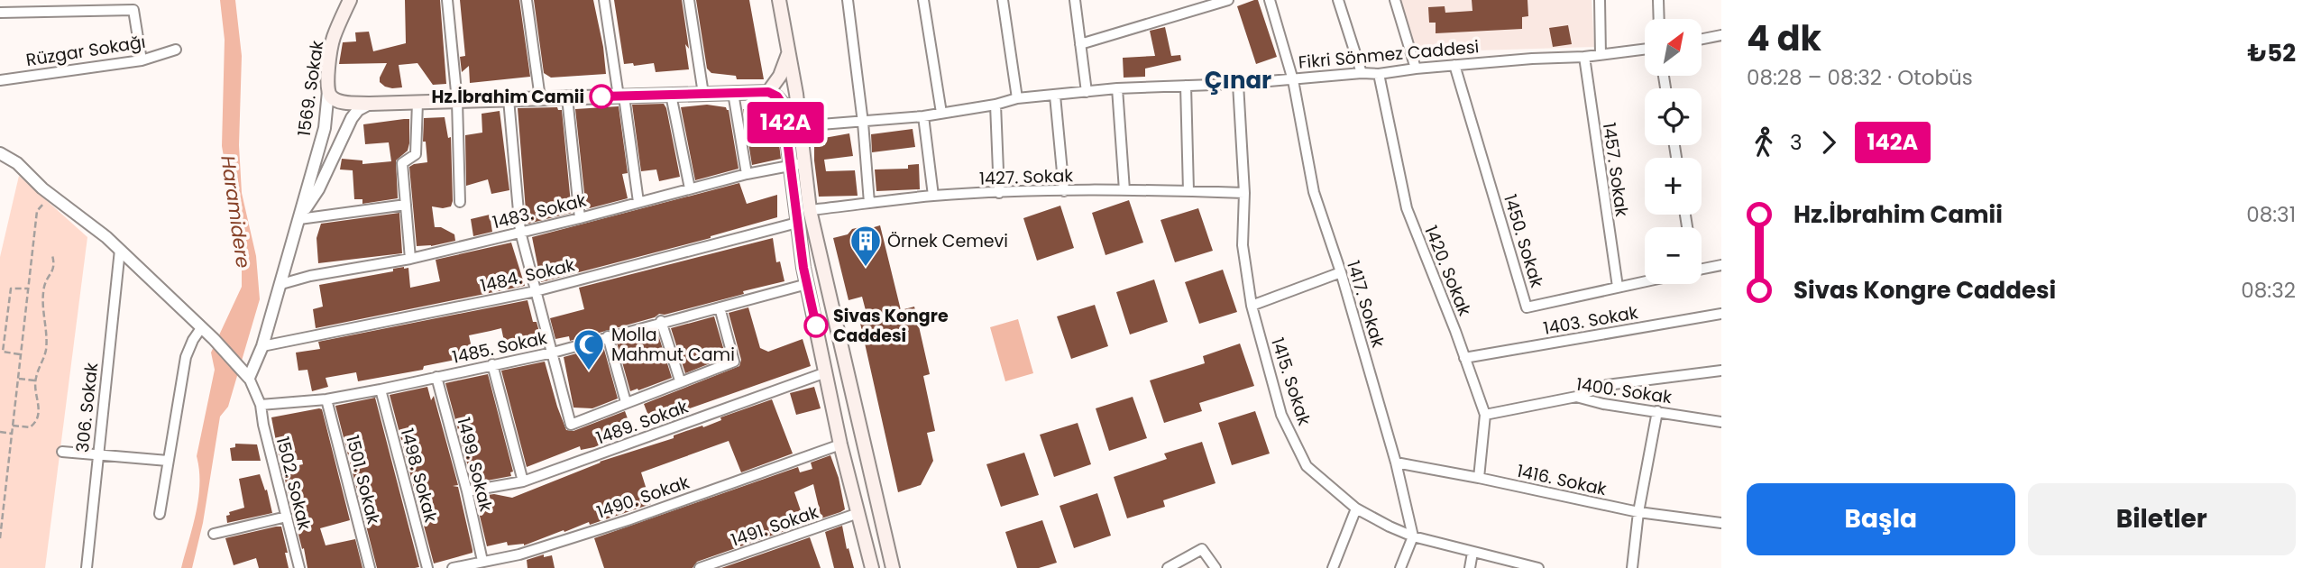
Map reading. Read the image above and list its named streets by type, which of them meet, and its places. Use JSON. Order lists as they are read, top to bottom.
{
  "streets": {
    "main road": ["1569. Sokak"],
    "street": [
      "Rüzgar Sokağı",
      "Fikri Sönmez Caddesi",
      "1457. Sokak",
      "1427. Sokak",
      "1483. Sokak",
      "1450. Sokak",
      "1420. Sokak",
      "1484. Sokak",
      "1417. Sokak",
      "1403. Sokak",
      "1485. Sokak",
      "1415. Sokak",
      "1400. Sokak",
      "306. Sokak",
      "1489. Sokak",
      "1499. Sokak",
      "1498. Sokak",
      "1501. Sokak",
      "1416. Sokak",
      "1502. Sokak",
      "1490. Sokak",
      "1491. Sokak"
    ]
  },
  "crossings": [
    ["Fikri Sönmez Caddesi", "1457. Sokak"],
    ["Fikri Sönmez Caddesi", "1450. Sokak"],
    ["Fikri Sönmez Caddesi", "1420. Sokak"],
    ["Fikri Sönmez Caddesi", "1417. Sokak"],
    ["Fikri Sönmez Caddesi", "1415. Sokak"],
    ["1569. Sokak", "1483. Sokak"],
    ["1569. Sokak", "1484. Sokak"],
    ["1457. Sokak", "1450. Sokak"],
    ["1427. Sokak", "1415. Sokak"],
    ["1420. Sokak", "1403. Sokak"],
    ["1420. Sokak", "1400. Sokak"],
    ["1420. Sokak", "1416. Sokak"],
    ["1417. Sokak", "1415. Sokak"],
    ["1417. Sokak", "1416. Sokak"],
    ["1485. Sokak", "1499. Sokak"],
    ["1485. Sokak", "1498. Sokak"],
    ["1485. Sokak", "1501. Sokak"],
    ["1485. Sokak", "1502. Sokak"],
    ["1489. Sokak", "1499. Sokak"],
    ["1499. Sokak", "1490. Sokak"]
  ],
  "districts": ["Çınar"],
  "water": ["Haramidere"],
  "places": {
    "other": ["Hz.İbrahim Camii", "Sivas Kongre Caddesi"],
    "building": ["Örnek Cemevi"],
    "mosque": ["Molla Mahmut Cami"]
  },
  "lines": ["bus line 142A"],
  "north": "top right",
  "page": {
    "on_map": "142A",
    "heading": ["4 dk", "08:28 – 08:32 · Otobüs", "₺52"],
    "map_buttons": ["+", "−"],
    "legs": ["3", "142A"],
    "list": [
      {
        "name": "Hz.İbrahim Camii",
        "value": "08:31"
      },
      {
        "name": "Sivas Kongre Caddesi",
        "value": "08:32"
      }
    ],
    "buttons": ["Başla", "Biletler"]
  }
}
